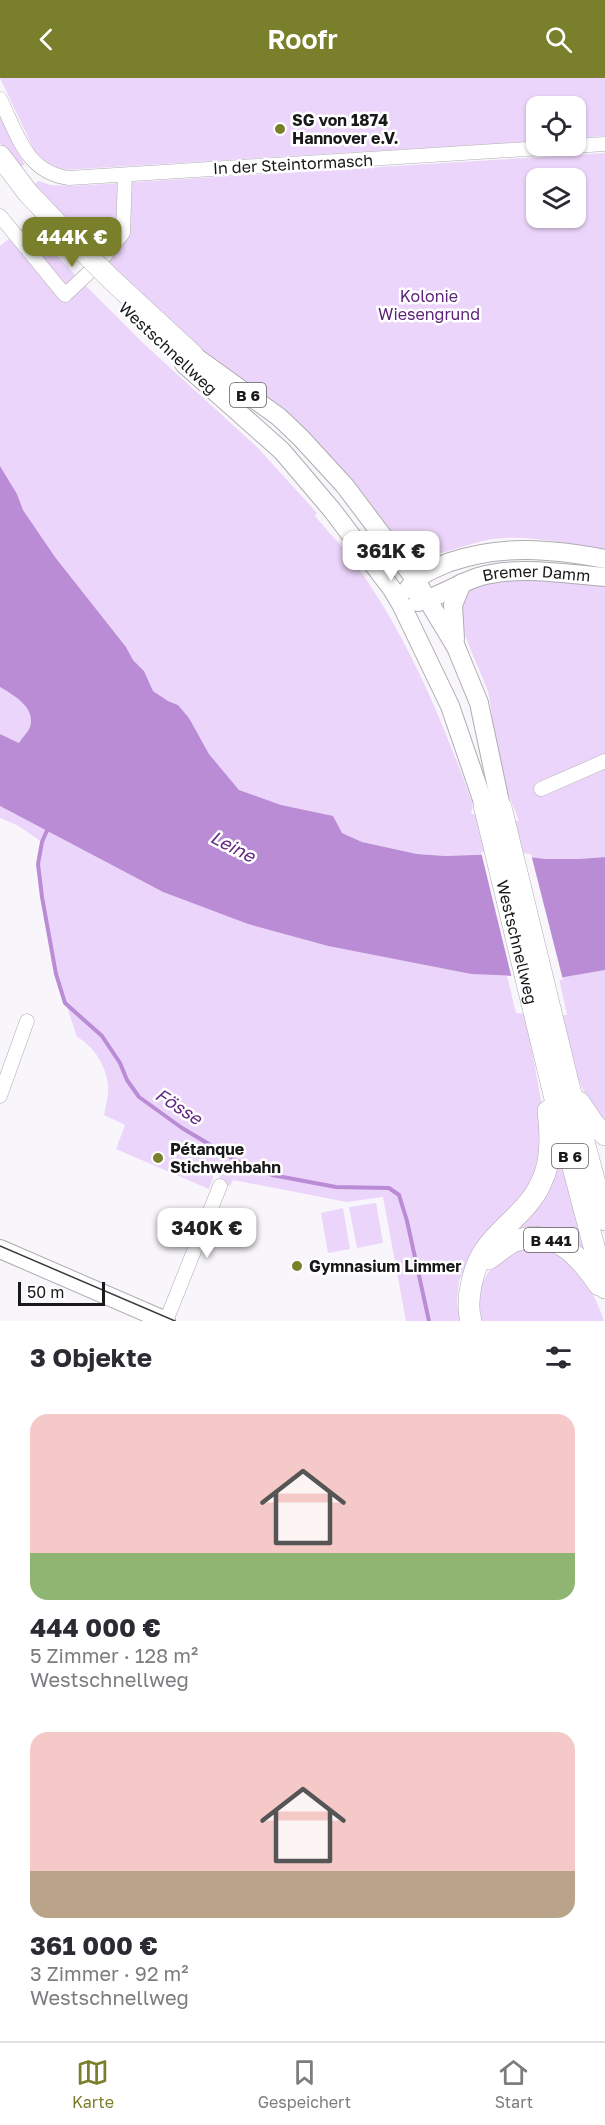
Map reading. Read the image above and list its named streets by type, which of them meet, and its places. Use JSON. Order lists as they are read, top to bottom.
{
  "streets": {
    "highway": ["Westschnellweg", "B 6", "B 441"],
    "main road": ["Bremer Damm"],
    "street": ["In der Steintormasch"]
  },
  "crossings": [
    ["Westschnellweg", "Bremer Damm"]
  ],
  "water": ["Leine", "Fösse"],
  "parks": ["Kolonie Wiesengrund"],
  "places": ["SG von 1874 Hannover e.V.", "Pétanque Stichwehbahn", "Gymnasium Limmer"],
  "scale_bar": "50 m",
  "page": {
    "header": "Roofr",
    "price": ["444K €", "361K €", "340K €"],
    "scale": "50 m",
    "heading": "3 Objekte",
    "list": [
      {
        "name": "444 000 €",
        "note": "5 Zimmer · 128 m² · Westschnellweg"
      },
      {
        "name": "361 000 €",
        "note": "3 Zimmer · 92 m² · Westschnellweg"
      }
    ],
    "tabs": ["Karte", "Gespeichert", "Start"]
  }
}
